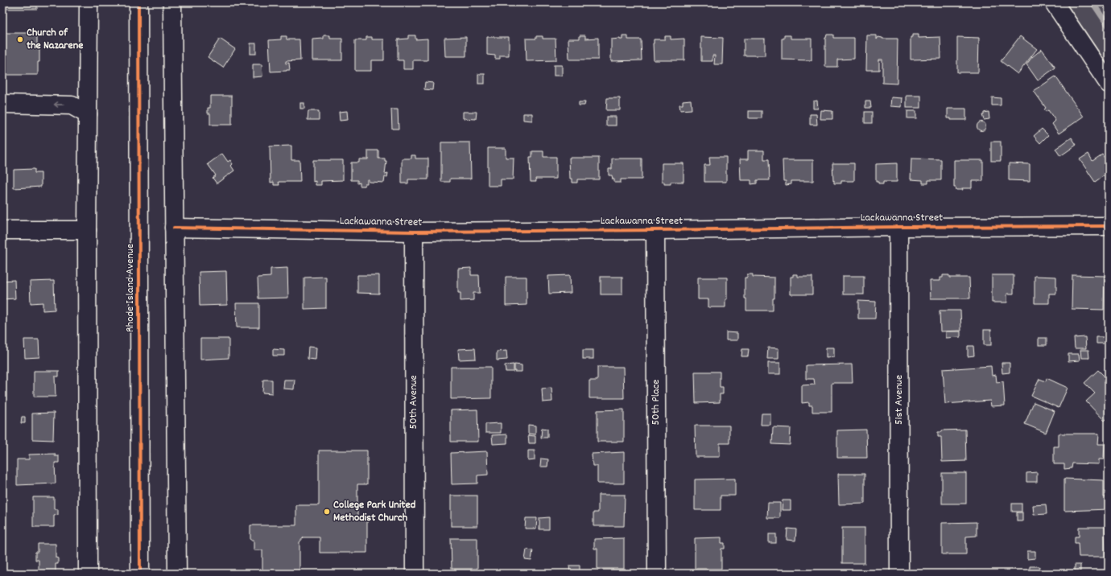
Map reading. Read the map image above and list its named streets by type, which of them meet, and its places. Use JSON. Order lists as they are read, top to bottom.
{
  "streets": {
    "street": [
      "Lackawanna Street",
      "Rhode Island Avenue",
      "51st Avenue",
      "50th Avenue",
      "50th Place"
    ]
  },
  "crossings": [
    ["Lackawanna Street", "51st Avenue"],
    ["Lackawanna Street", "50th Avenue"],
    ["Lackawanna Street", "50th Place"]
  ],
  "places": ["Church of the Nazarene", "College Park United Methodist Church"]
}
